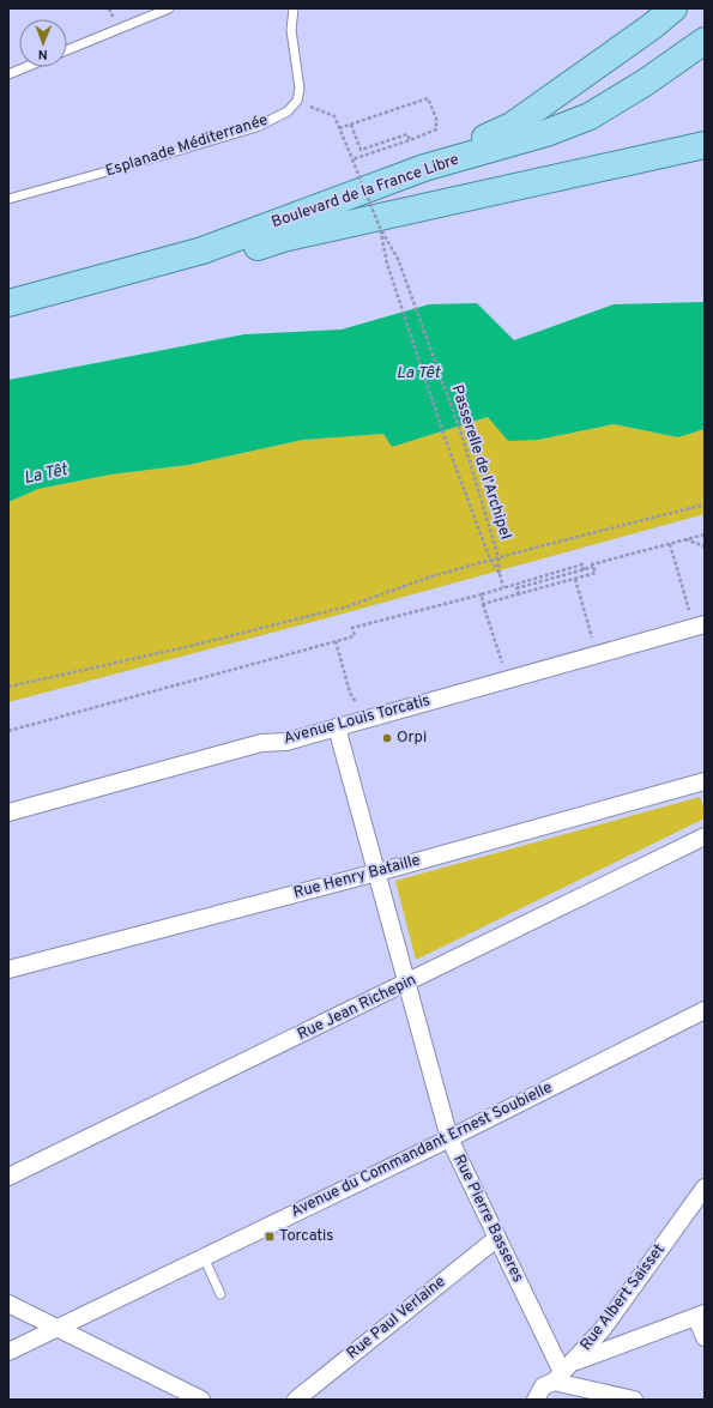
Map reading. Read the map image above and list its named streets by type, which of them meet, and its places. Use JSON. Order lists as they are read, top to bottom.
{
  "streets": {
    "main road": ["Boulevard de la France Libre"],
    "street": [
      "Avenue Louis Torcatis",
      "Rue Henry Bataille",
      "Rue Jean Richepin",
      "Avenue du Commandant Ernest Soubielle",
      "Rue Pierre Basseres",
      "Rue Albert Saisset",
      "Rue Paul Verlaine"
    ],
    "lane": ["Esplanade Méditerranée"],
    "path": ["Passerelle de l'Archipel"]
  },
  "crossings": [
    ["Avenue Louis Torcatis", "Rue Pierre Basseres"],
    ["Rue Henry Bataille", "Rue Pierre Basseres"],
    ["Rue Jean Richepin", "Rue Pierre Basseres"],
    ["Avenue du Commandant Ernest Soubielle", "Rue Pierre Basseres"],
    ["Rue Pierre Basseres", "Rue Albert Saisset"],
    ["Rue Pierre Basseres", "Rue Paul Verlaine"]
  ],
  "water": ["La Têt"],
  "places": {
    "other": ["Orpi"],
    "transit": ["Torcatis"]
  },
  "north": "bottom"
}
